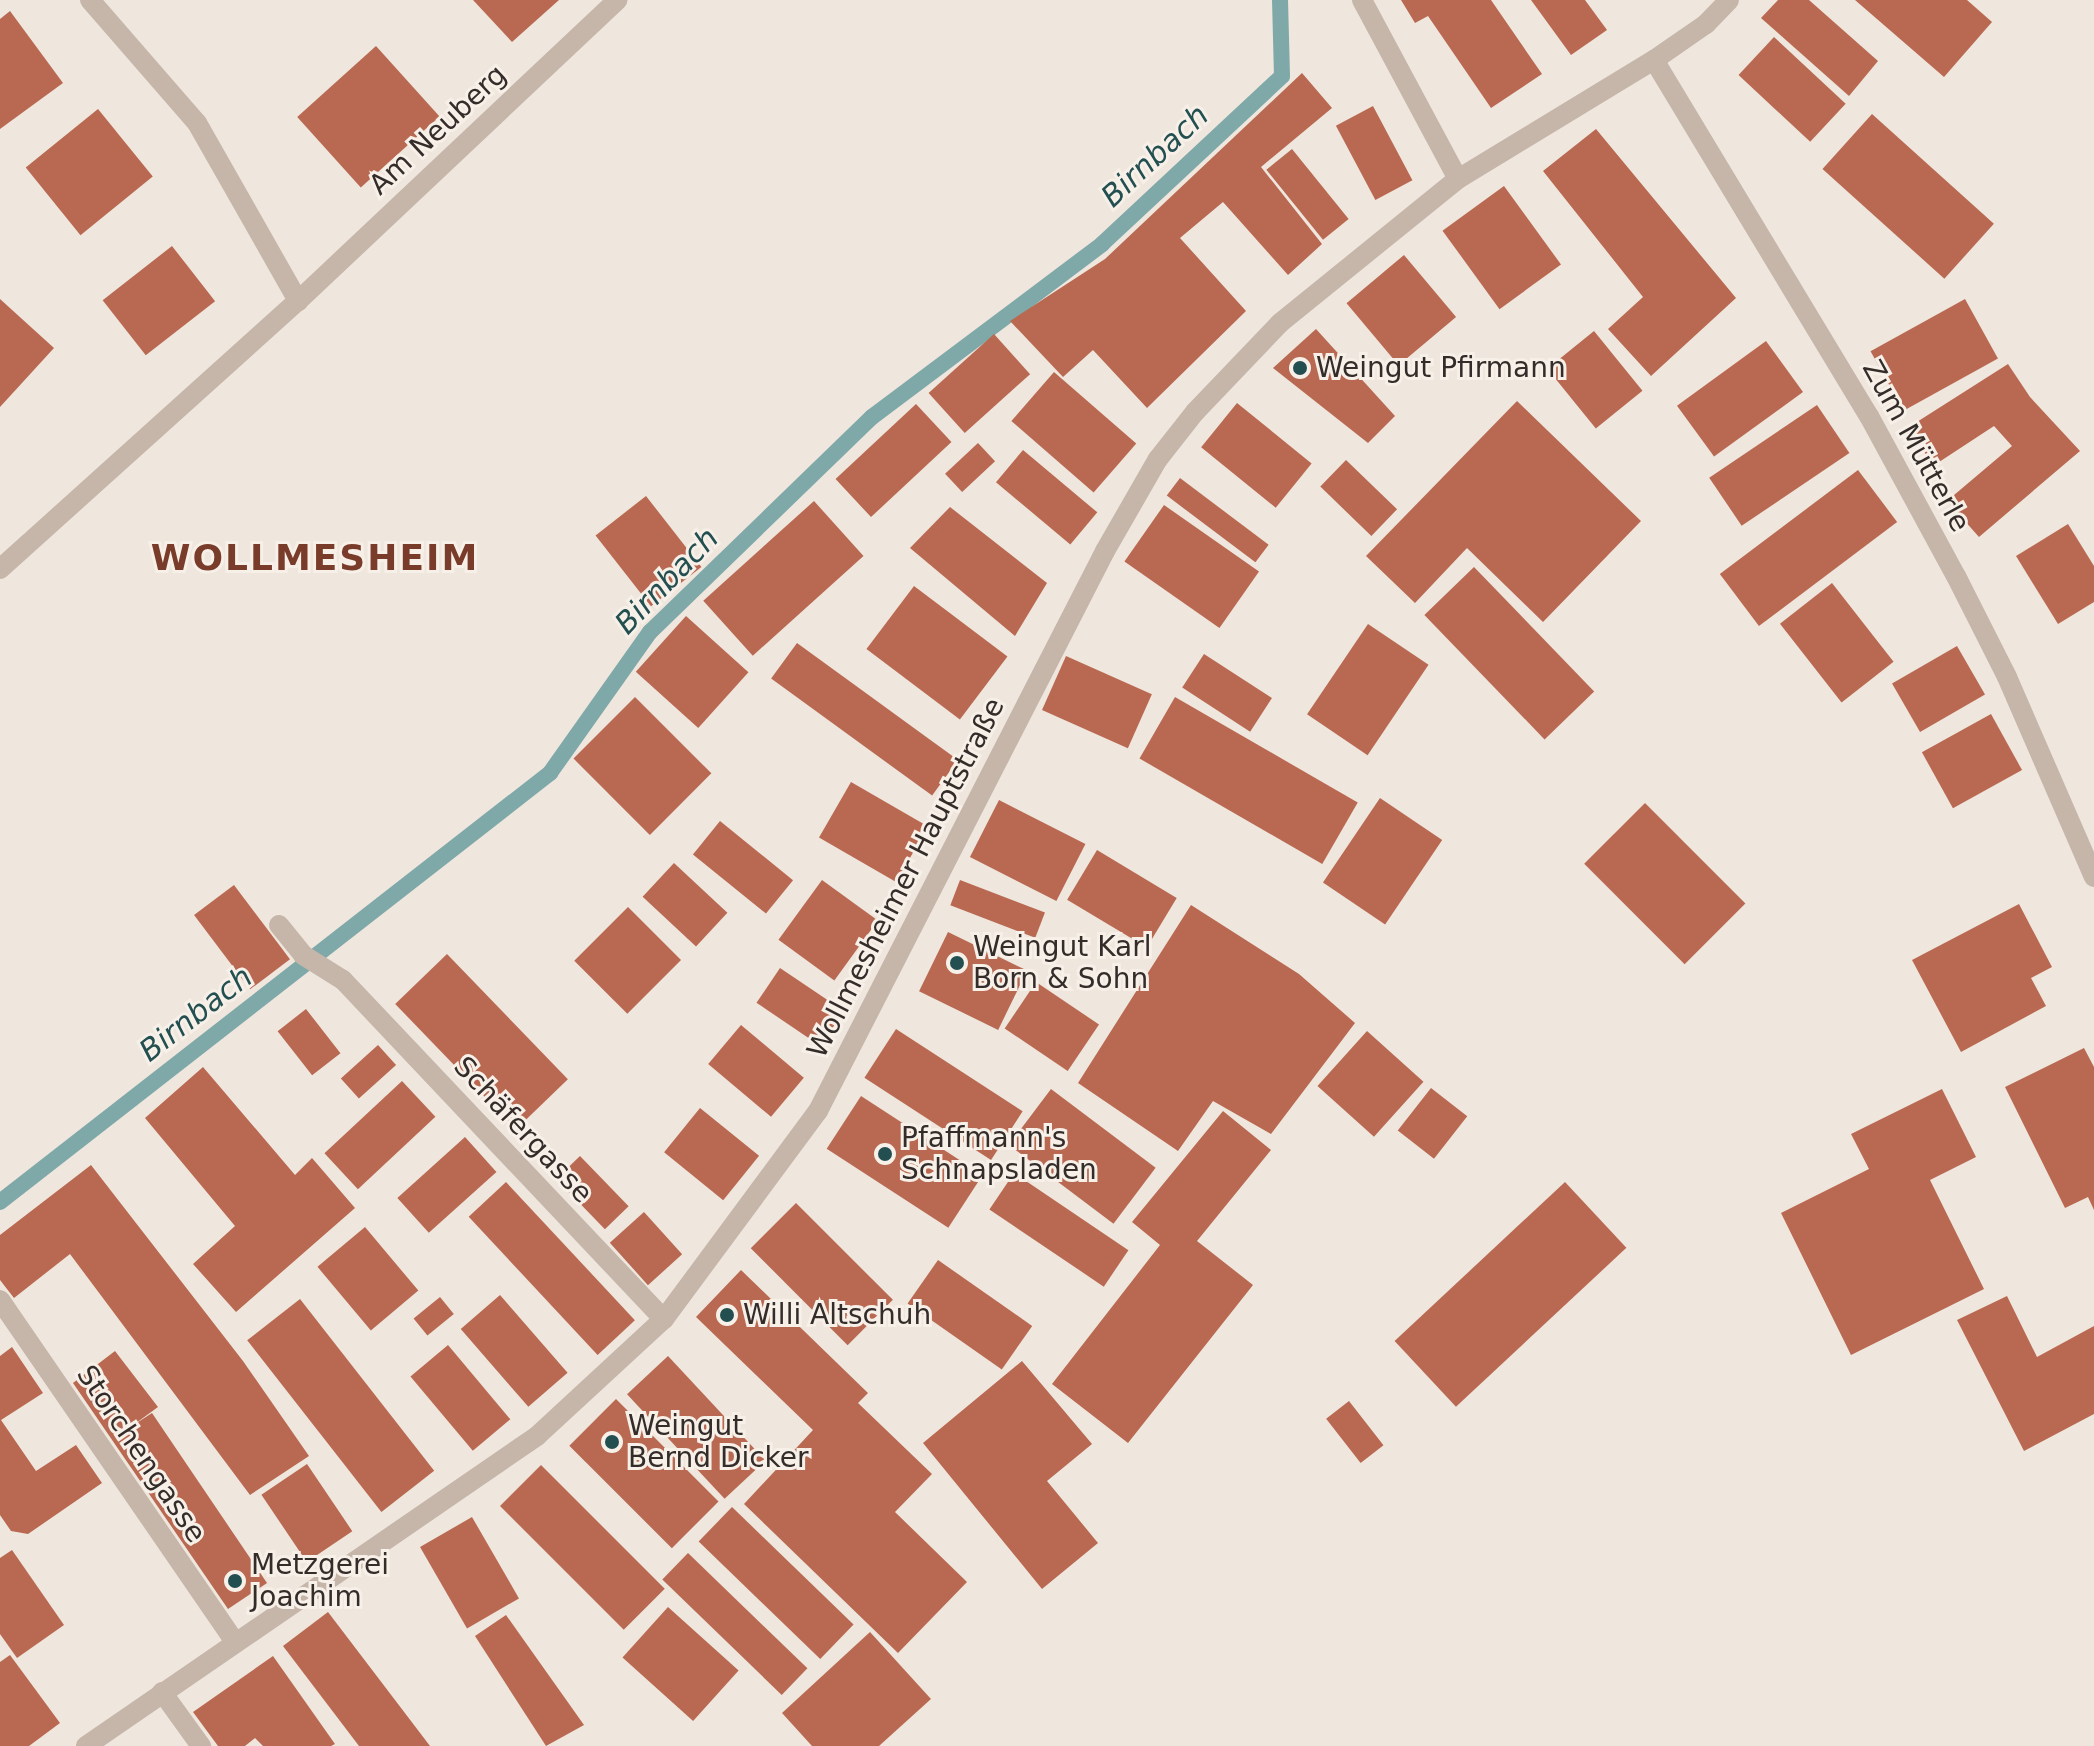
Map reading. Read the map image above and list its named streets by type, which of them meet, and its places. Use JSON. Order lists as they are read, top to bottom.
{
  "streets": {
    "street": [
      "Am Neuberg",
      "Zum Mütterle",
      "Wollmesheimer Hauptstraße",
      "Schäfergasse",
      "Storchengasse"
    ]
  },
  "crossings": [
    ["Zum Mütterle", "Wollmesheimer Hauptstraße"],
    ["Wollmesheimer Hauptstraße", "Schäfergasse"],
    ["Wollmesheimer Hauptstraße", "Storchengasse"]
  ],
  "districts": ["WOLLMESHEIM"],
  "water": ["Birnbach"],
  "places": [
    "Weingut Pfirmann",
    "Weingut Karl Born & Sohn",
    "Pfaffmann's Schnapsladen",
    "Willi Altschuh",
    "Weingut Bernd Dicker",
    "Metzgerei Joachim"
  ]
}
